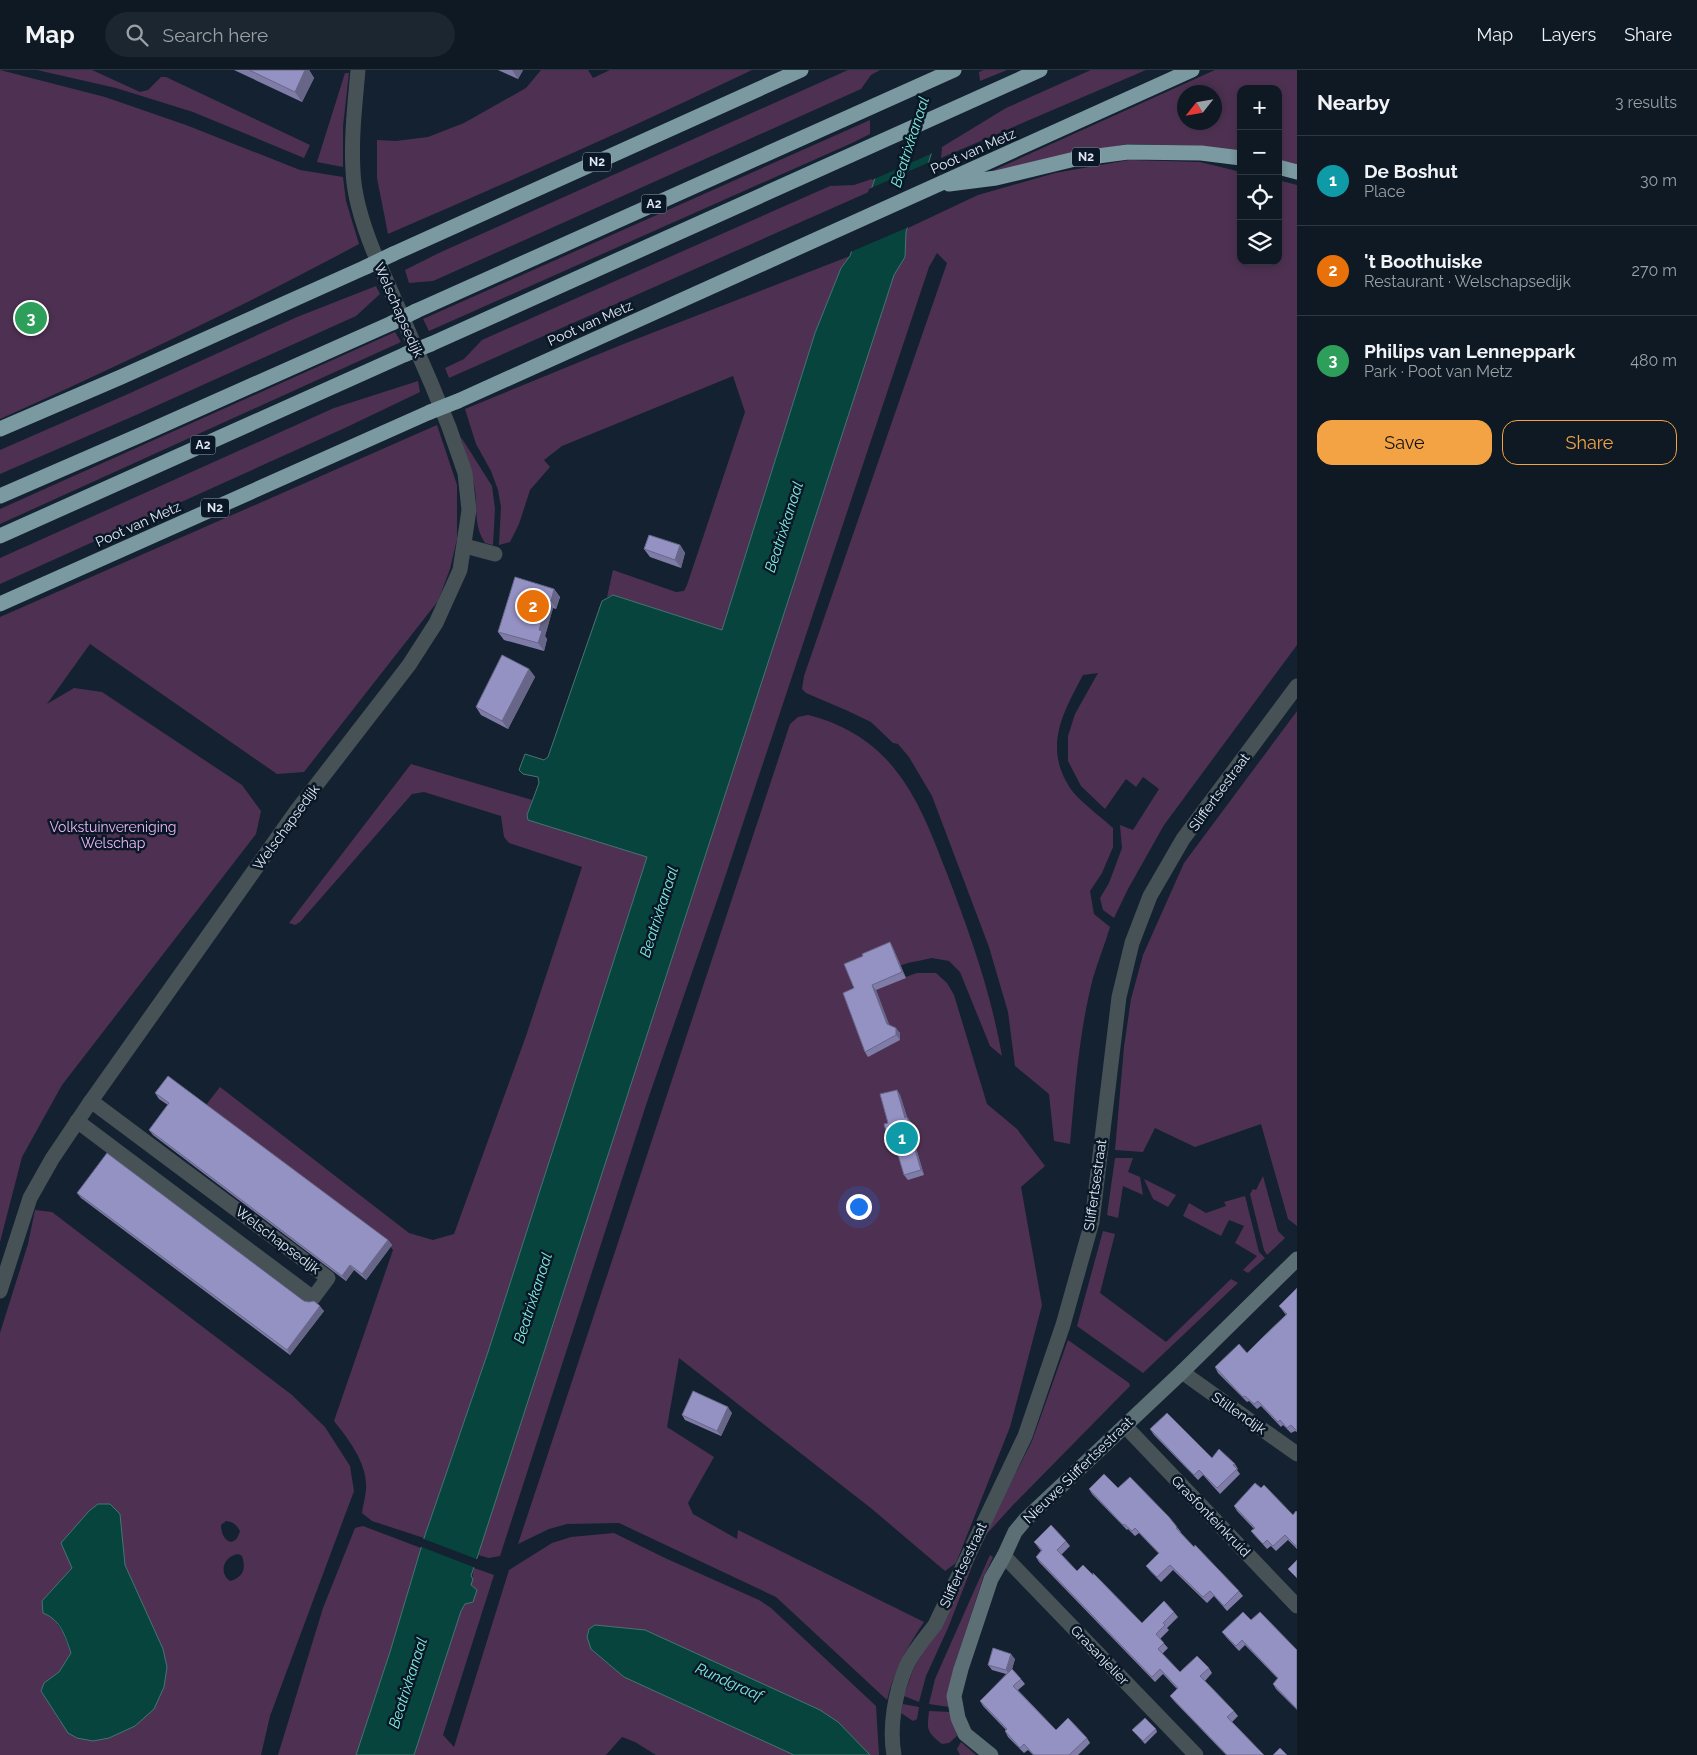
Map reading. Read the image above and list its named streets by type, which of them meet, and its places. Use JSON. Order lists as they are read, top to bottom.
{
  "streets": {
    "highway": ["Poot van Metz", "N2", "A2"],
    "street": [
      "Welschapsedijk",
      "Sliffertsestraat",
      "Stillendijk",
      "Nieuwe Sliffertsestraat",
      "Grasfonteinkruid",
      "Grasanjelier"
    ]
  },
  "crossings": [
    ["Poot van Metz", "N2"],
    ["Stillendijk", "Nieuwe Sliffertsestraat"],
    ["Nieuwe Sliffertsestraat", "Grasfonteinkruid"],
    ["Nieuwe Sliffertsestraat", "Grasanjelier"]
  ],
  "water": ["Beatrixkanaal", "Rundgraaf"],
  "parks": ["Volkstuinvereniging Welschap"],
  "north": "bottom left",
  "page": {
    "header": "Map",
    "search": "Search here",
    "nav": ["Map", "Layers", "Share"],
    "heading": ["Nearby", "3 results"],
    "map_buttons": ["+", "−"],
    "list": [
      {
        "mark": "1",
        "name": "De Boshut",
        "note": "Place",
        "value": "30 m"
      },
      {
        "mark": "2",
        "name": "'t Boothuiske",
        "note": "Restaurant · Welschapsedijk",
        "value": "270 m"
      },
      {
        "mark": "3",
        "name": "Philips van Lenneppark",
        "note": "Park · Poot van Metz",
        "value": "480 m"
      }
    ],
    "pins": ["3", "2", "1"],
    "buttons": ["Save", "Share"]
  }
}
